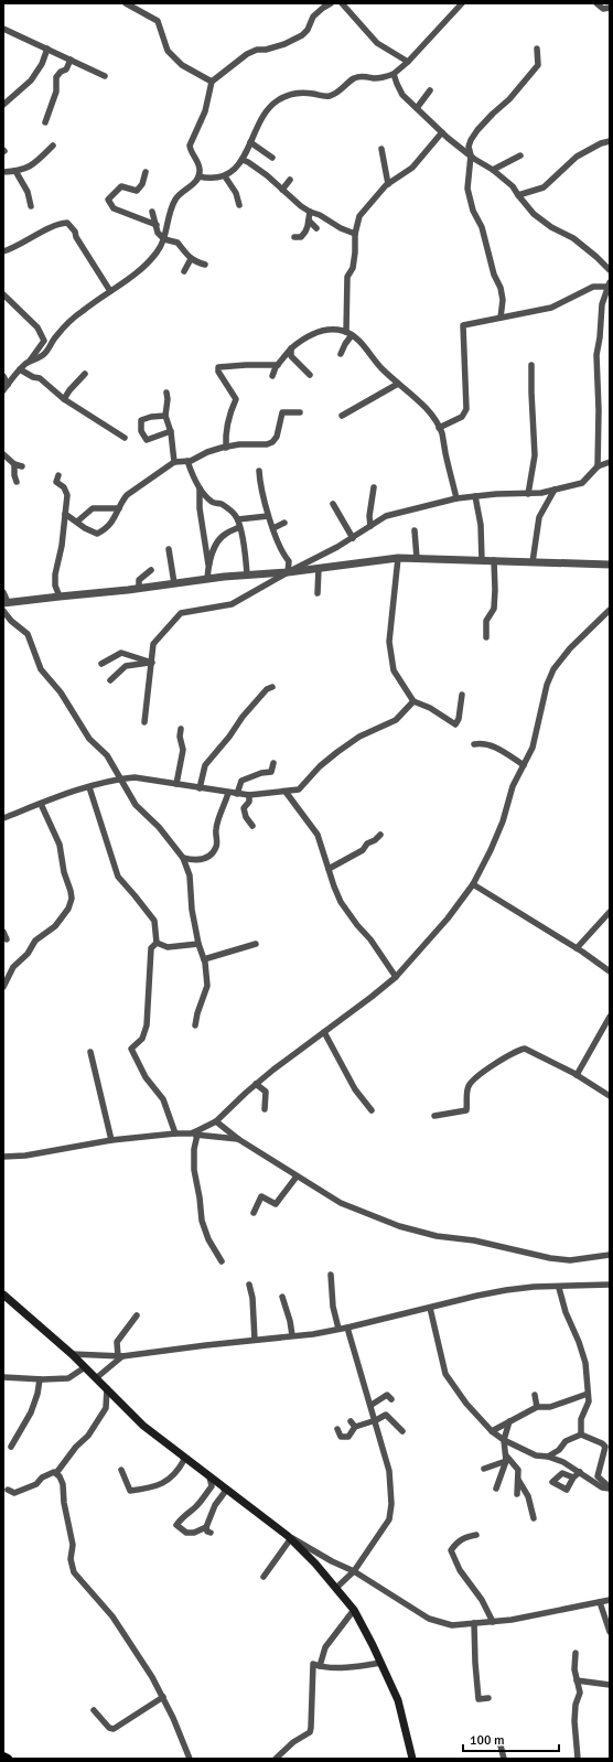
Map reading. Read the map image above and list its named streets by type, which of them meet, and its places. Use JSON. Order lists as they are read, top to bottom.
{
  "scale_bar": "100 m"
}
